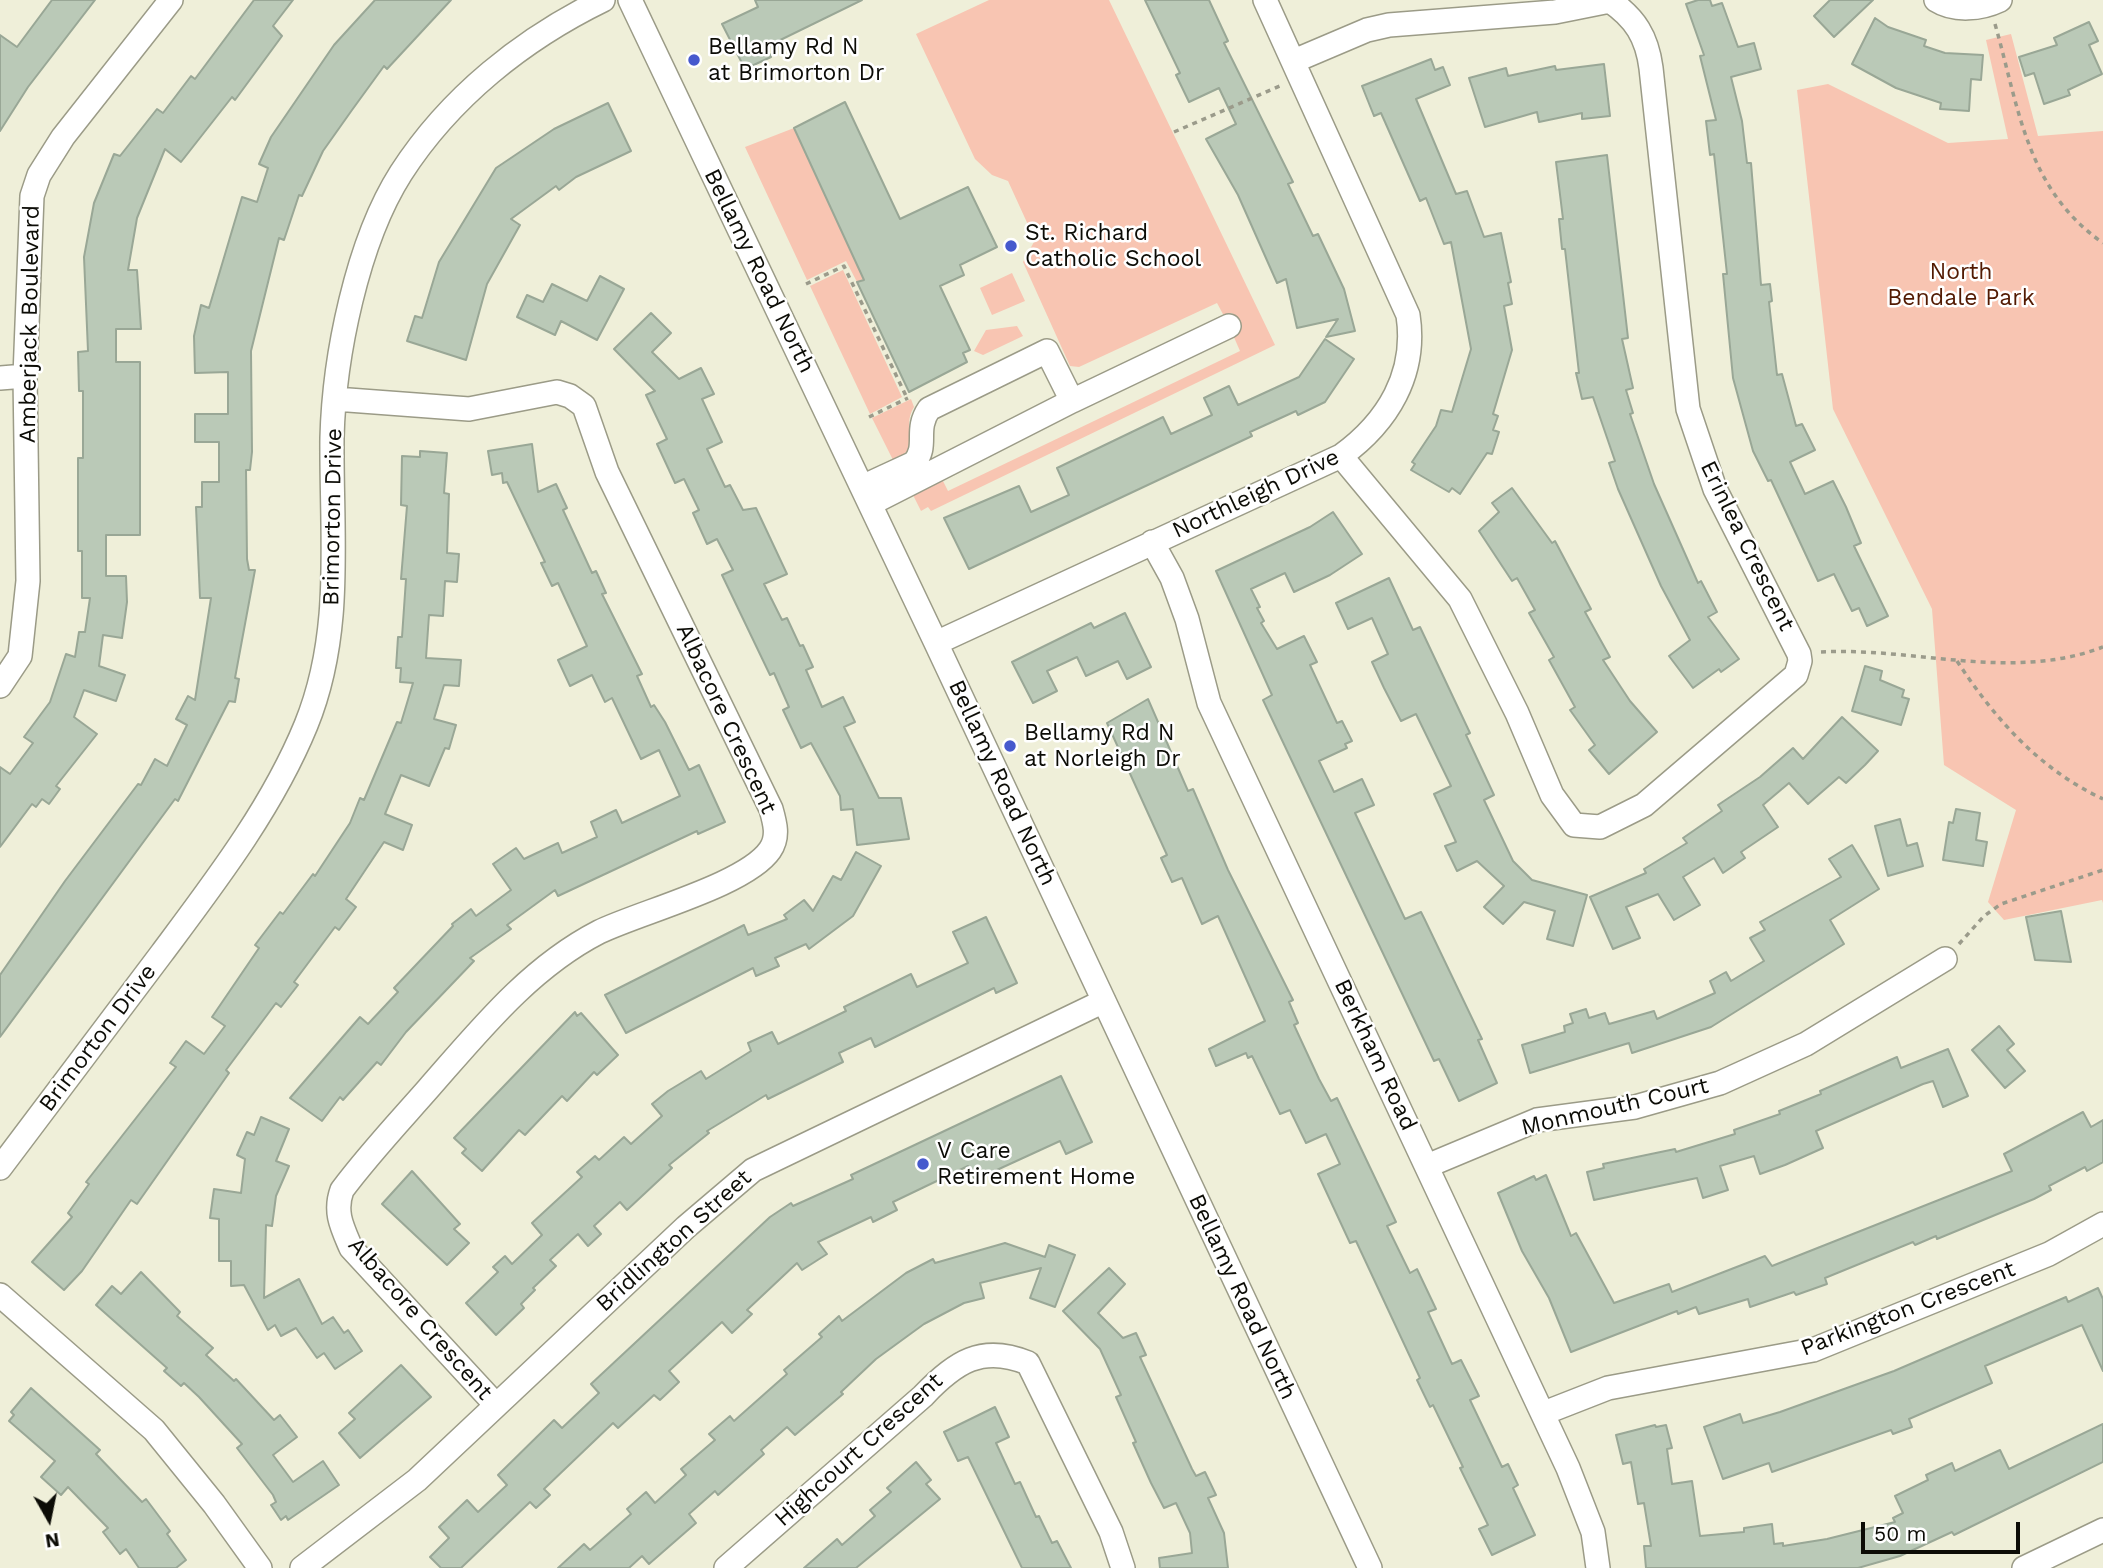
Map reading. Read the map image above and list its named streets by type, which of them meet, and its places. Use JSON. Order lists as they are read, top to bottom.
{
  "streets": {
    "street": [
      "Bellamy Road North",
      "Amberjack Boulevard",
      "Northleigh Drive",
      "Brimorton Drive",
      "Erinlea Crescent",
      "Albacore Crescent",
      "Berkham Road",
      "Monmouth Court",
      "Bridlington Street",
      "Parkington Crescent",
      "Highcourt Crescent"
    ]
  },
  "crossings": [
    ["Bellamy Road North", "Northleigh Drive"],
    ["Bellamy Road North", "Bridlington Street"],
    ["Northleigh Drive", "Erinlea Crescent"],
    ["Northleigh Drive", "Berkham Road"],
    ["Brimorton Drive", "Albacore Crescent"],
    ["Albacore Crescent", "Bridlington Street"],
    ["Berkham Road", "Monmouth Court"],
    ["Berkham Road", "Parkington Crescent"]
  ],
  "parks": ["North Bendale Park"],
  "places": [
    "Bellamy Rd N at Brimorton Dr",
    "St. Richard Catholic School",
    "Bellamy Rd N at Norleigh Dr",
    "V Care Retirement Home"
  ],
  "scale_bar": "50 m",
  "north": "bottom"
}
